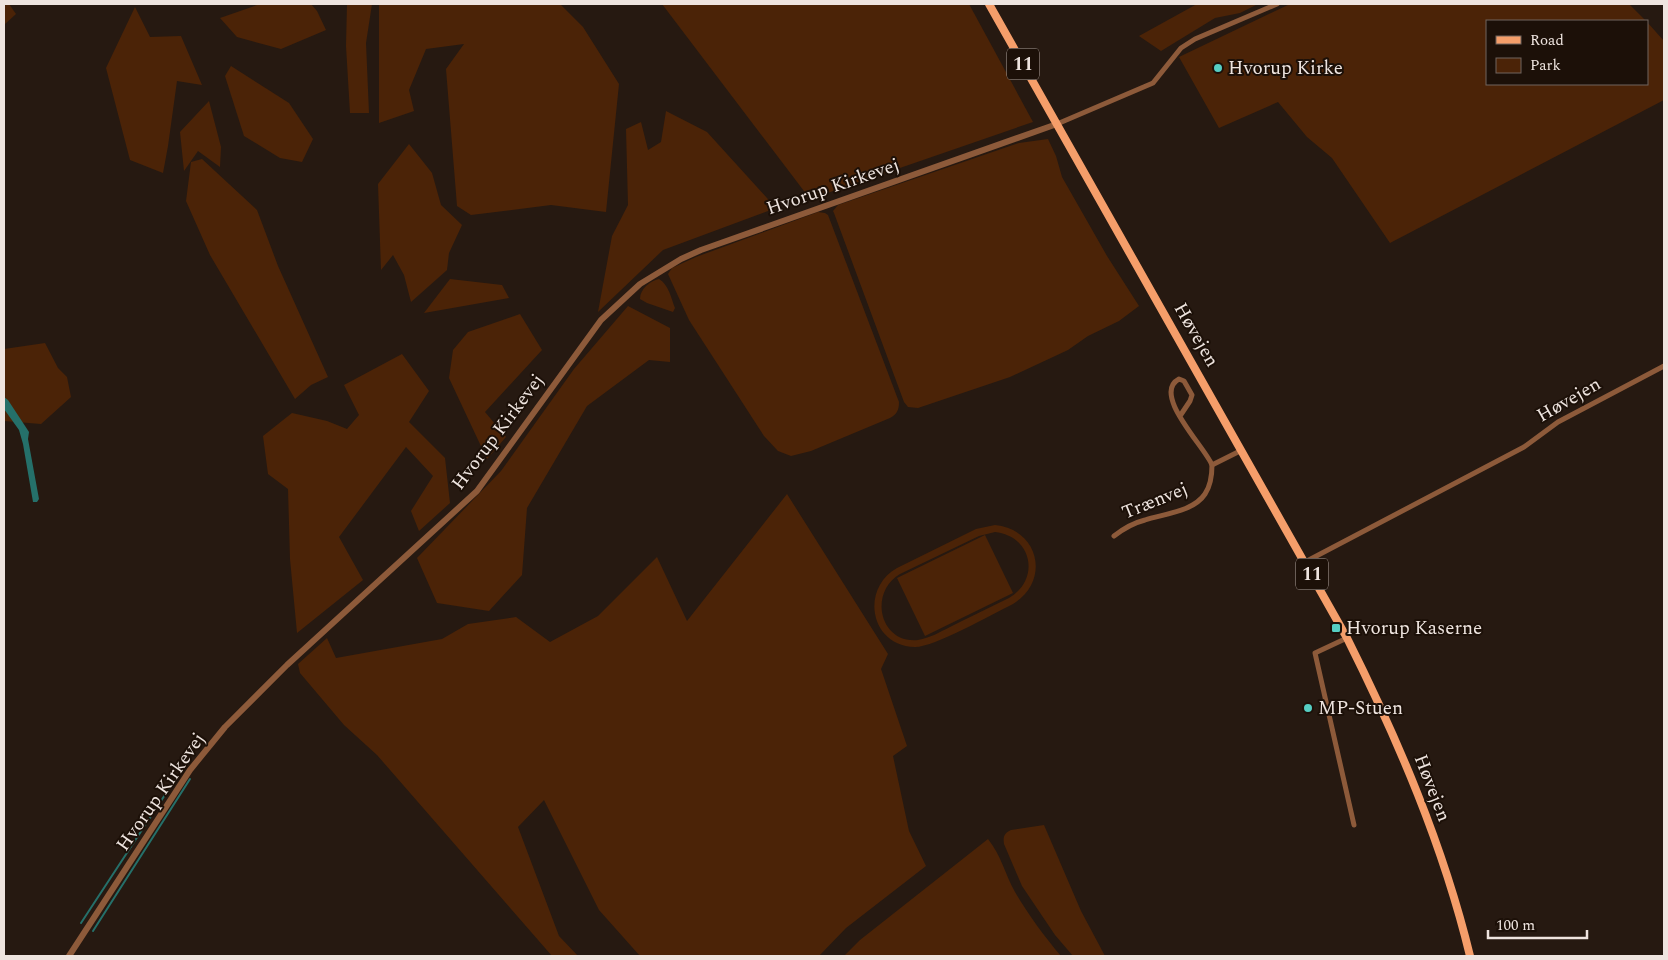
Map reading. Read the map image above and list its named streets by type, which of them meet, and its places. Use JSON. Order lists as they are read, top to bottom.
{
  "streets": {
    "main road": ["11", "Høvejen"],
    "street": ["Hvorup Kirkevej", "Trænvej"]
  },
  "crossings": [
    ["Hvorup Kirkevej", "Høvejen"]
  ],
  "places": {
    "other": ["Hvorup Kirke", "MP-Stuen"],
    "transit": ["Hvorup Kaserne"]
  },
  "legend": ["Road", "Park"],
  "scale_bar": "100 m"
}
